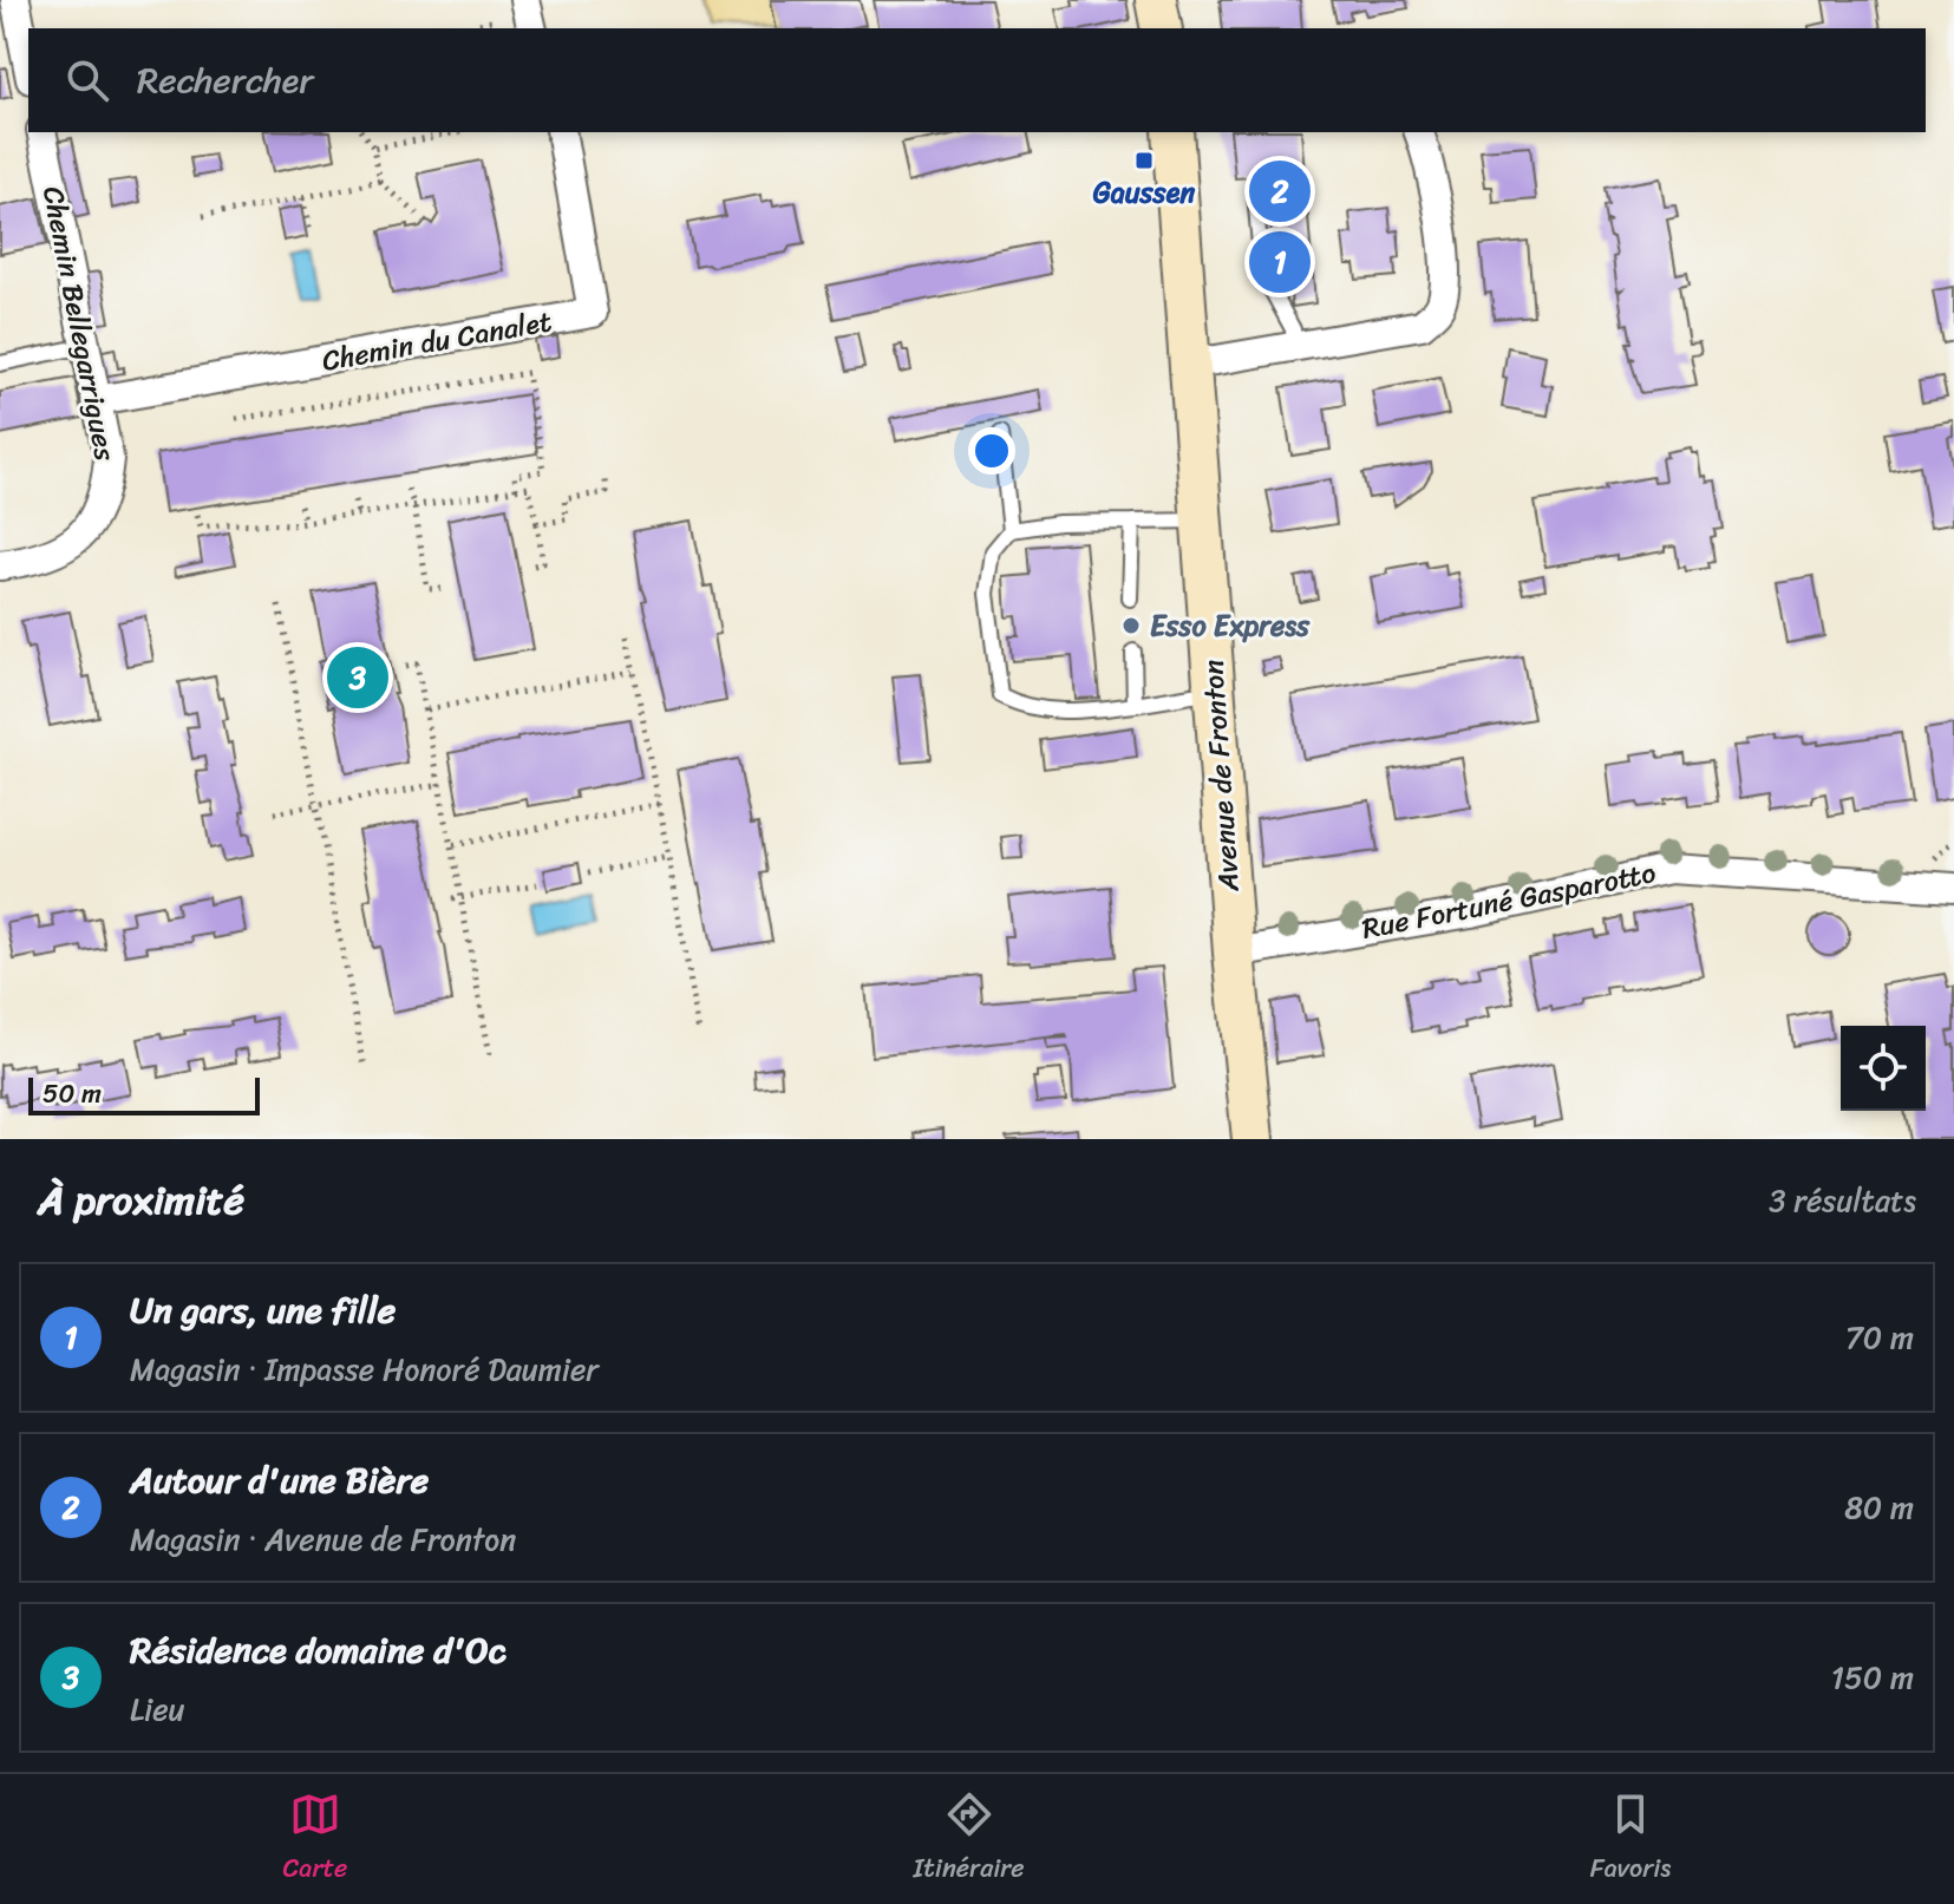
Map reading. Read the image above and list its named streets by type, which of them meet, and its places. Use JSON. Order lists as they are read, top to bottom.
{
  "streets": {
    "main road": ["Avenue de Fronton"],
    "street": ["Chemin Bellegarrigues", "Chemin du Canalet", "Rue Fortuné Gasparotto"]
  },
  "crossings": [
    ["Chemin Bellegarrigues", "Chemin du Canalet"],
    ["Avenue de Fronton", "Rue Fortuné Gasparotto"]
  ],
  "places": {
    "transit": ["Gaussen"],
    "other": ["Esso Express"]
  },
  "scale_bar": "50 m",
  "page": {
    "search": "Rechercher",
    "pins": ["2", "1", "3"],
    "scale": "50 m",
    "heading": ["À proximité", "3 résultats"],
    "list": [
      {
        "mark": "1",
        "name": "Un gars, une fille",
        "note": "Magasin · Impasse Honoré Daumier",
        "value": "70 m"
      },
      {
        "mark": "2",
        "name": "Autour d'une Bière",
        "note": "Magasin · Avenue de Fronton",
        "value": "80 m"
      },
      {
        "mark": "3",
        "name": "Résidence domaine d'Oc",
        "note": "Lieu",
        "value": "150 m"
      }
    ],
    "nav": ["Carte", "Itinéraire", "Favoris"]
  }
}
